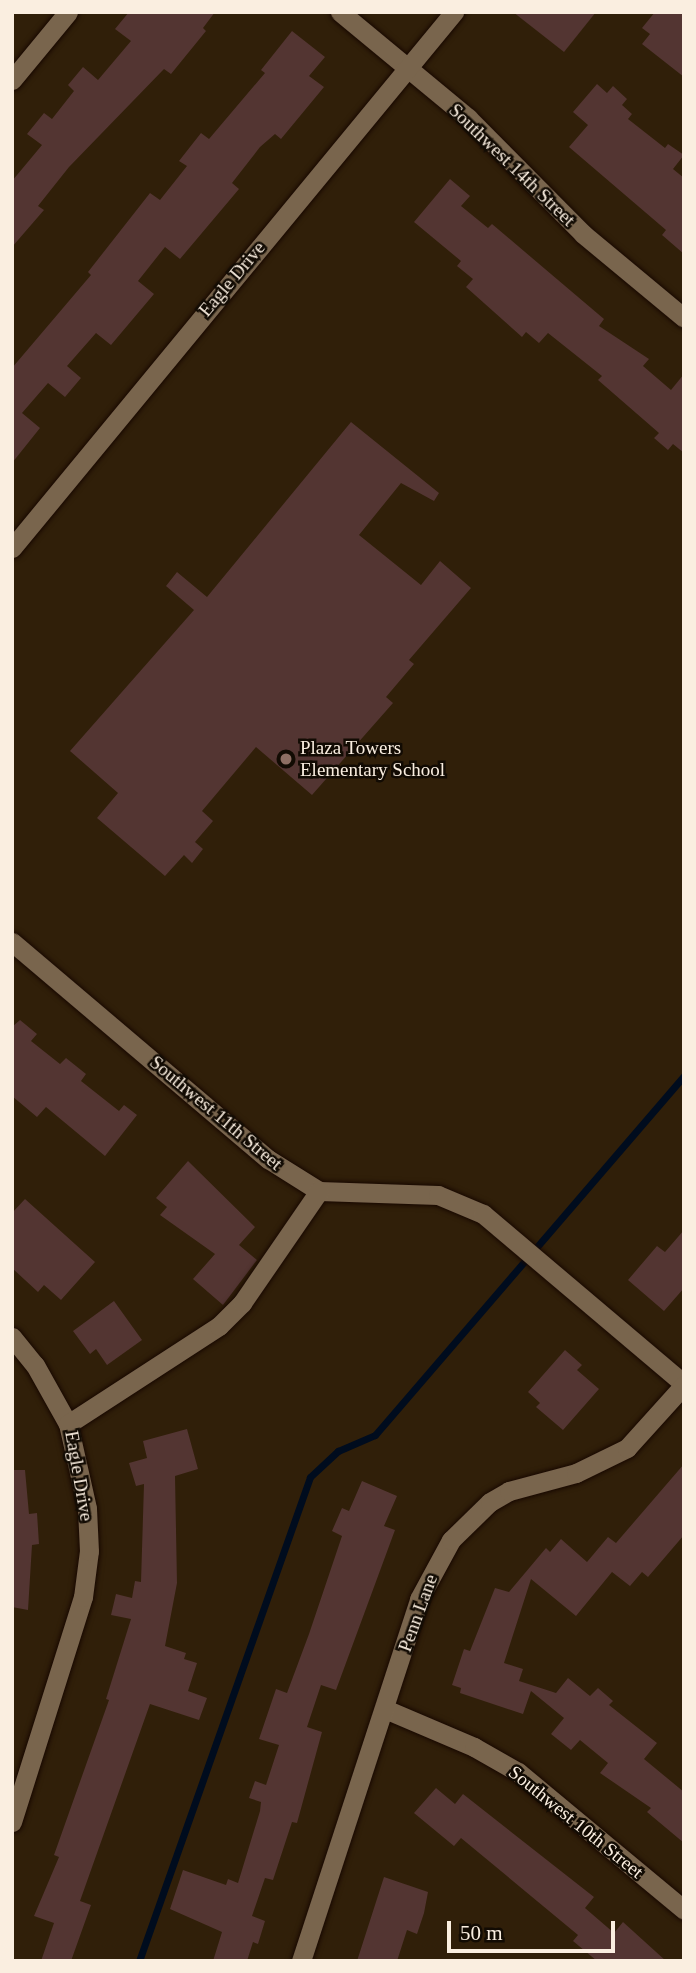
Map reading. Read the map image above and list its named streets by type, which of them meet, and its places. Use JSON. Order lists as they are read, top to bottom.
{
  "streets": {
    "street": [
      "Southwest 14th Street",
      "Eagle Drive",
      "Southwest 11th Street",
      "Penn Lane",
      "Southwest 10th Street"
    ]
  },
  "crossings": [
    ["Southwest 14th Street", "Eagle Drive"],
    ["Eagle Drive", "Southwest 11th Street"],
    ["Penn Lane", "Southwest 10th Street"]
  ],
  "places": ["Plaza Towers Elementary School"],
  "scale_bar": "50 m"
}
